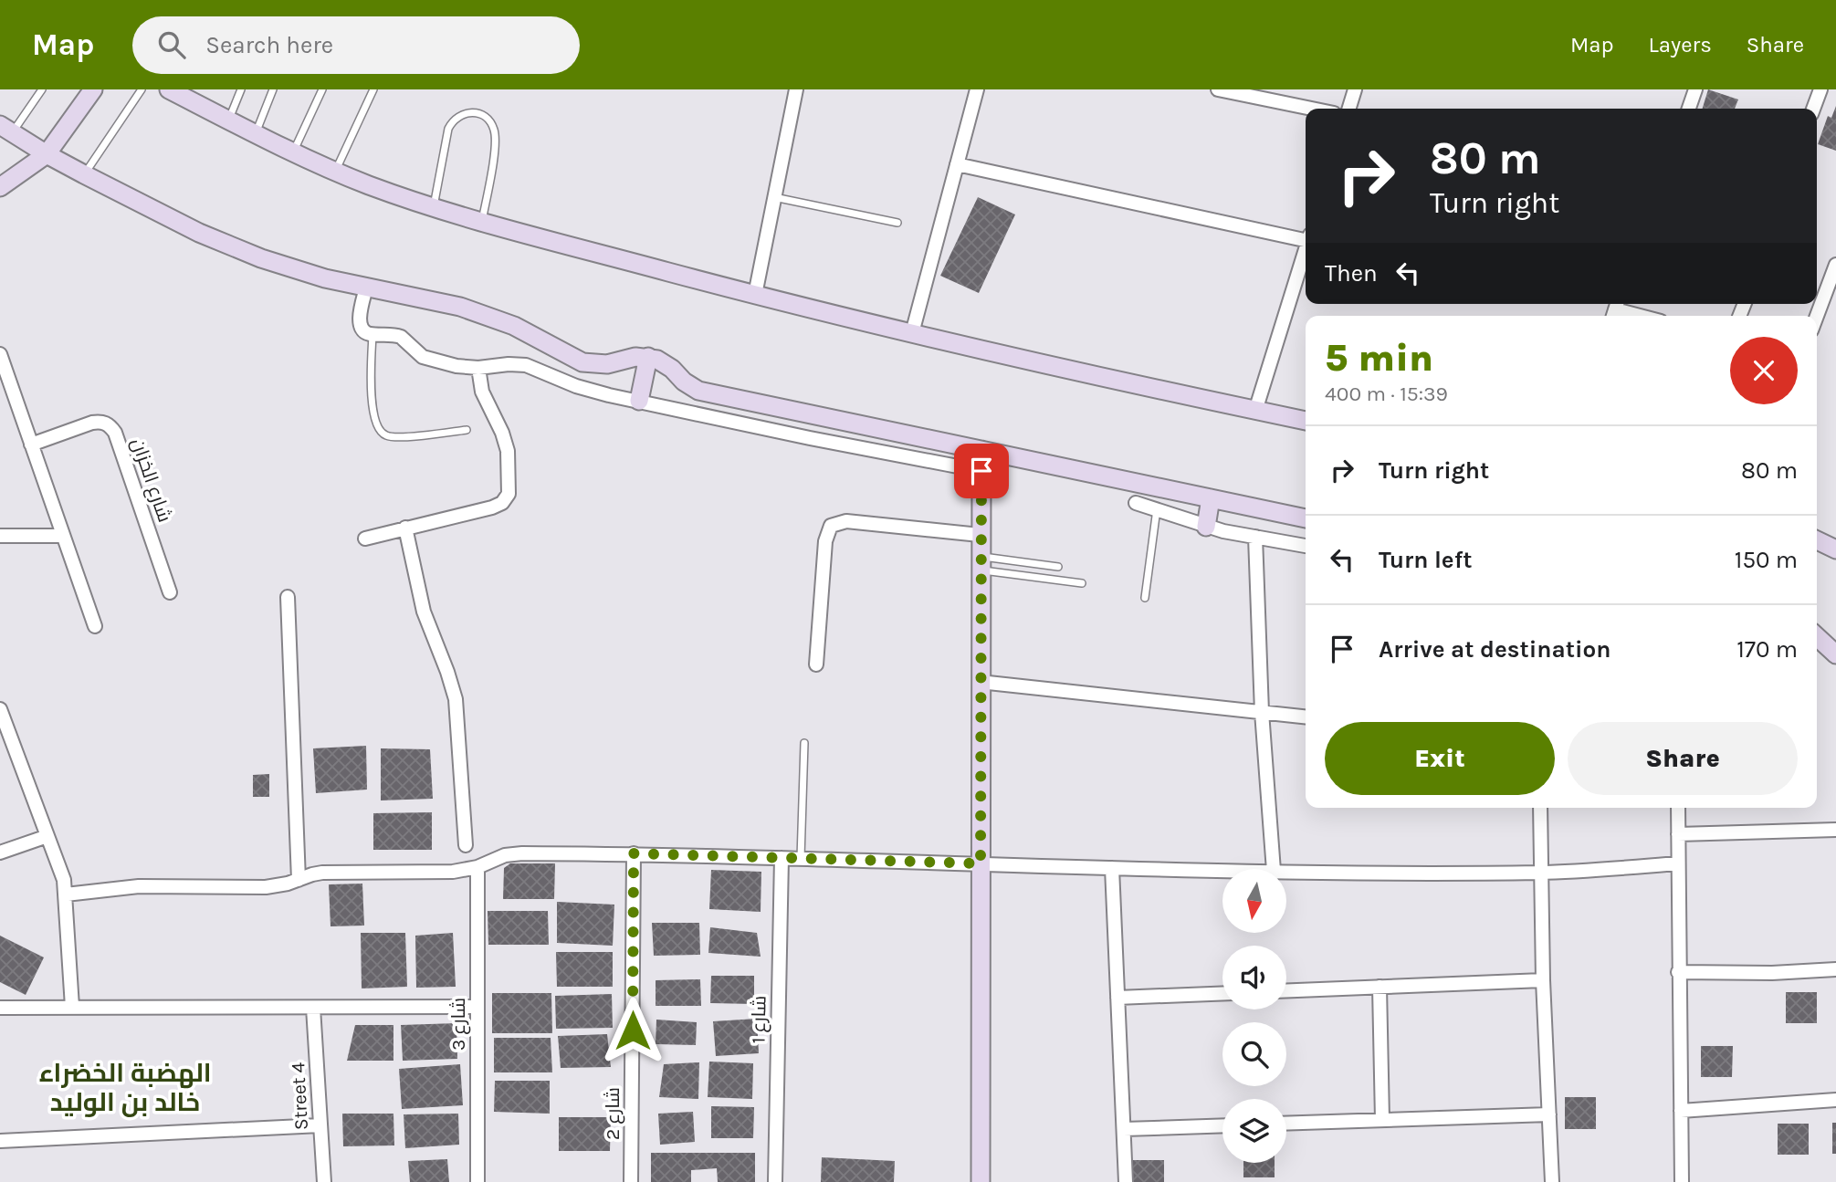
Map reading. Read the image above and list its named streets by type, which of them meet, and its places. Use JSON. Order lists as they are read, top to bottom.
{
  "streets": {
    "street": [
      "شارع الخزان",
      "شارع 1",
      "شارع 3",
      "Street 4",
      "شارع 2"
    ]
  },
  "districts": ["الهضبة الخضراء خالد بن الوليد"],
  "north": "bottom",
  "page": {
    "header": "Map",
    "search": "Search here",
    "nav": ["Map", "Layers", "Share"],
    "turn": ["80 m", "Turn right"],
    "then": "Then",
    "heading": ["5 min", "400 m · 15:39"],
    "list": [
      {
        "name": "Turn right",
        "value": "80 m"
      },
      {
        "name": "Turn left",
        "value": "150 m"
      },
      {
        "name": "Arrive at destination",
        "value": "170 m"
      }
    ],
    "buttons": ["Exit", "Share"]
  }
}
